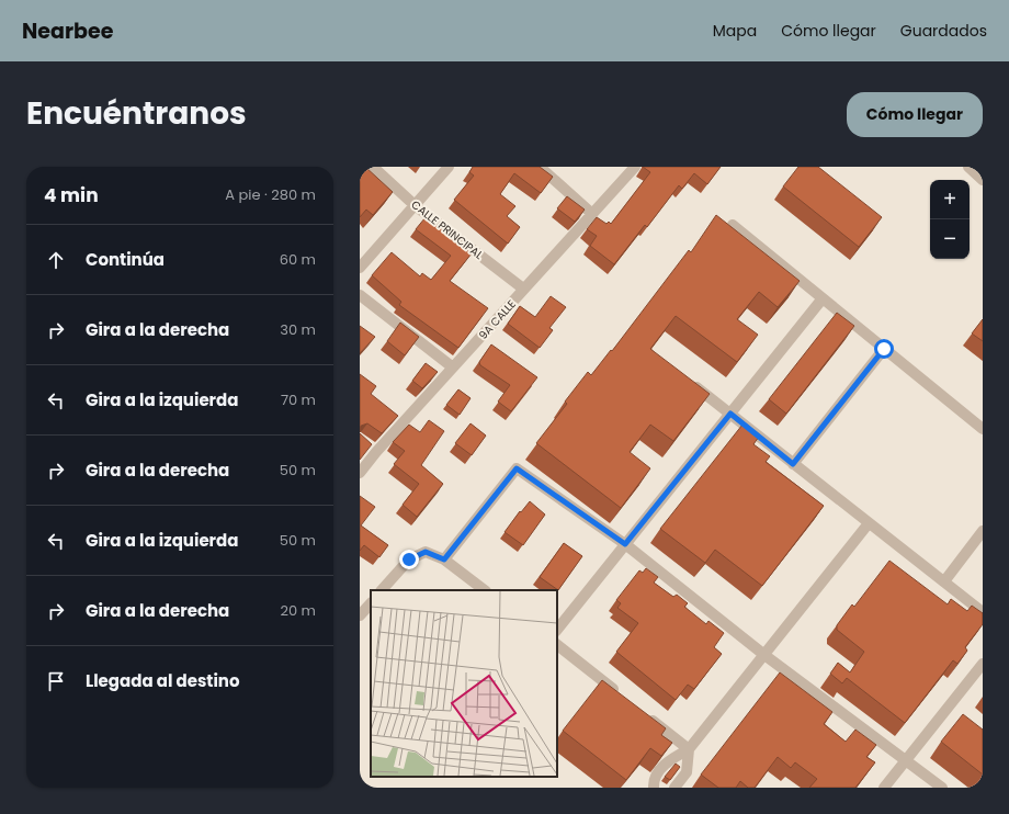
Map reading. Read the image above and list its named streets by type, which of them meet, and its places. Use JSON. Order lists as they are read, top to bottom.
{
  "streets": {
    "street": ["CALLE PRINCIPAL", "9A CALLE"]
  },
  "crossings": [
    ["CALLE PRINCIPAL", "9A CALLE"]
  ],
  "page": {
    "header": "Nearbee",
    "nav": ["Mapa", "Cómo llegar", "Guardados"],
    "title": "Encuéntranos",
    "buttons": "Cómo llegar",
    "heading": ["4 min", "A pie · 280 m"],
    "map_buttons": ["+", "−"],
    "list": [
      ["Continúa", "60 m"],
      ["Gira a la derecha", "30 m"],
      ["Gira a la izquierda", "70 m"],
      ["Gira a la derecha", "50 m"],
      ["Gira a la izquierda", "50 m"],
      ["Gira a la derecha", "20 m"],
      "Llegada al destino"
    ]
  }
}
